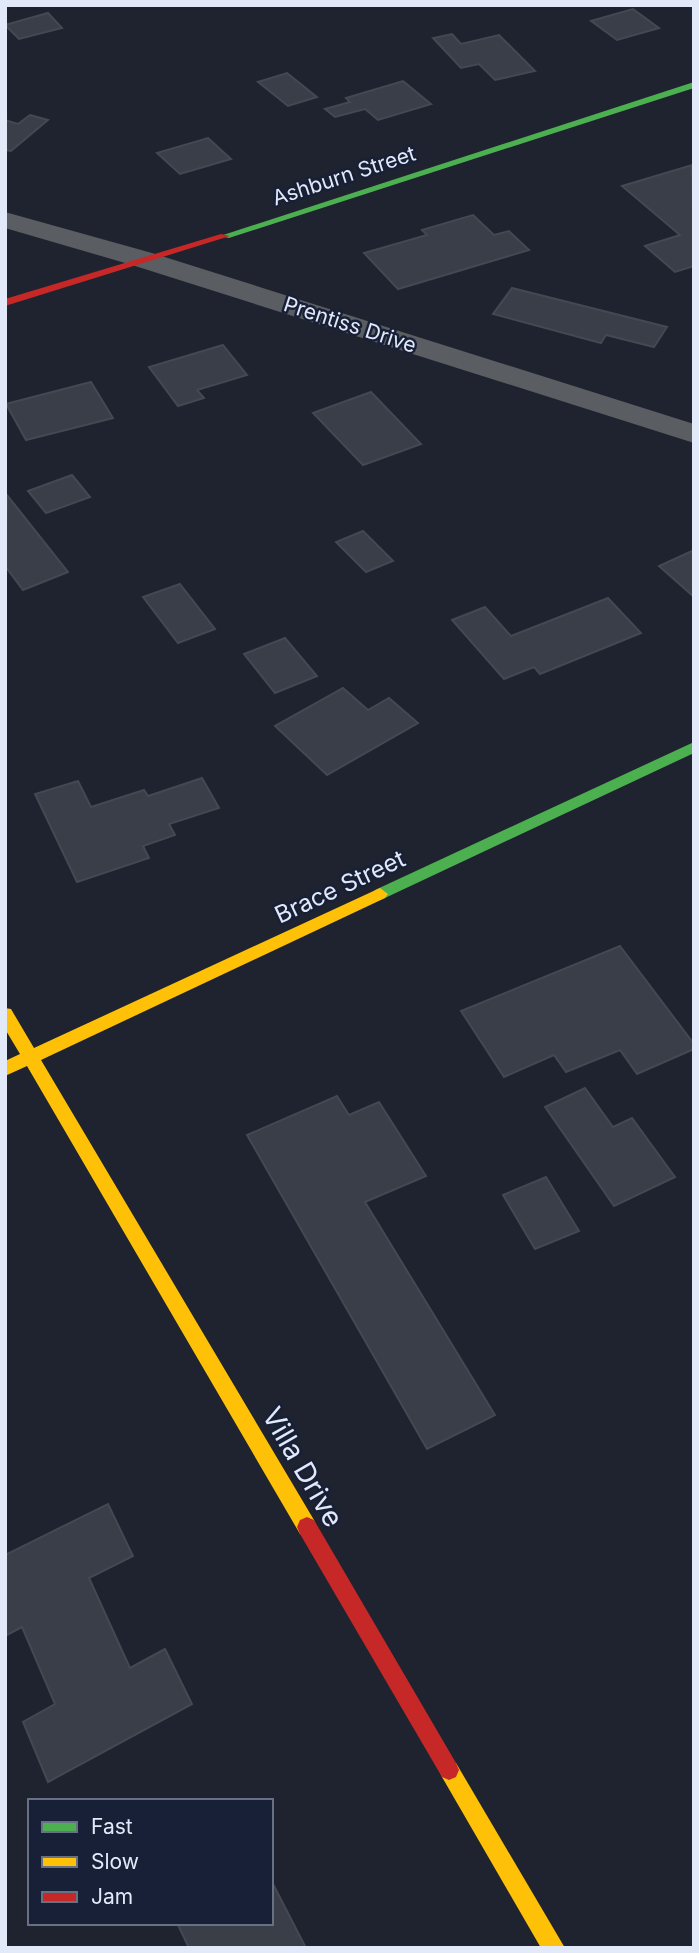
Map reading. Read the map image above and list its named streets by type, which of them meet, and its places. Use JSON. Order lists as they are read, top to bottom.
{
  "streets": {
    "street": [
      "Ashburn Street",
      "Prentiss Drive",
      "Brace Street",
      "Villa Drive"
    ]
  },
  "crossings": [
    ["Ashburn Street", "Prentiss Drive"],
    ["Brace Street", "Villa Drive"]
  ],
  "legend": ["Fast", "Slow", "Jam"]
}
